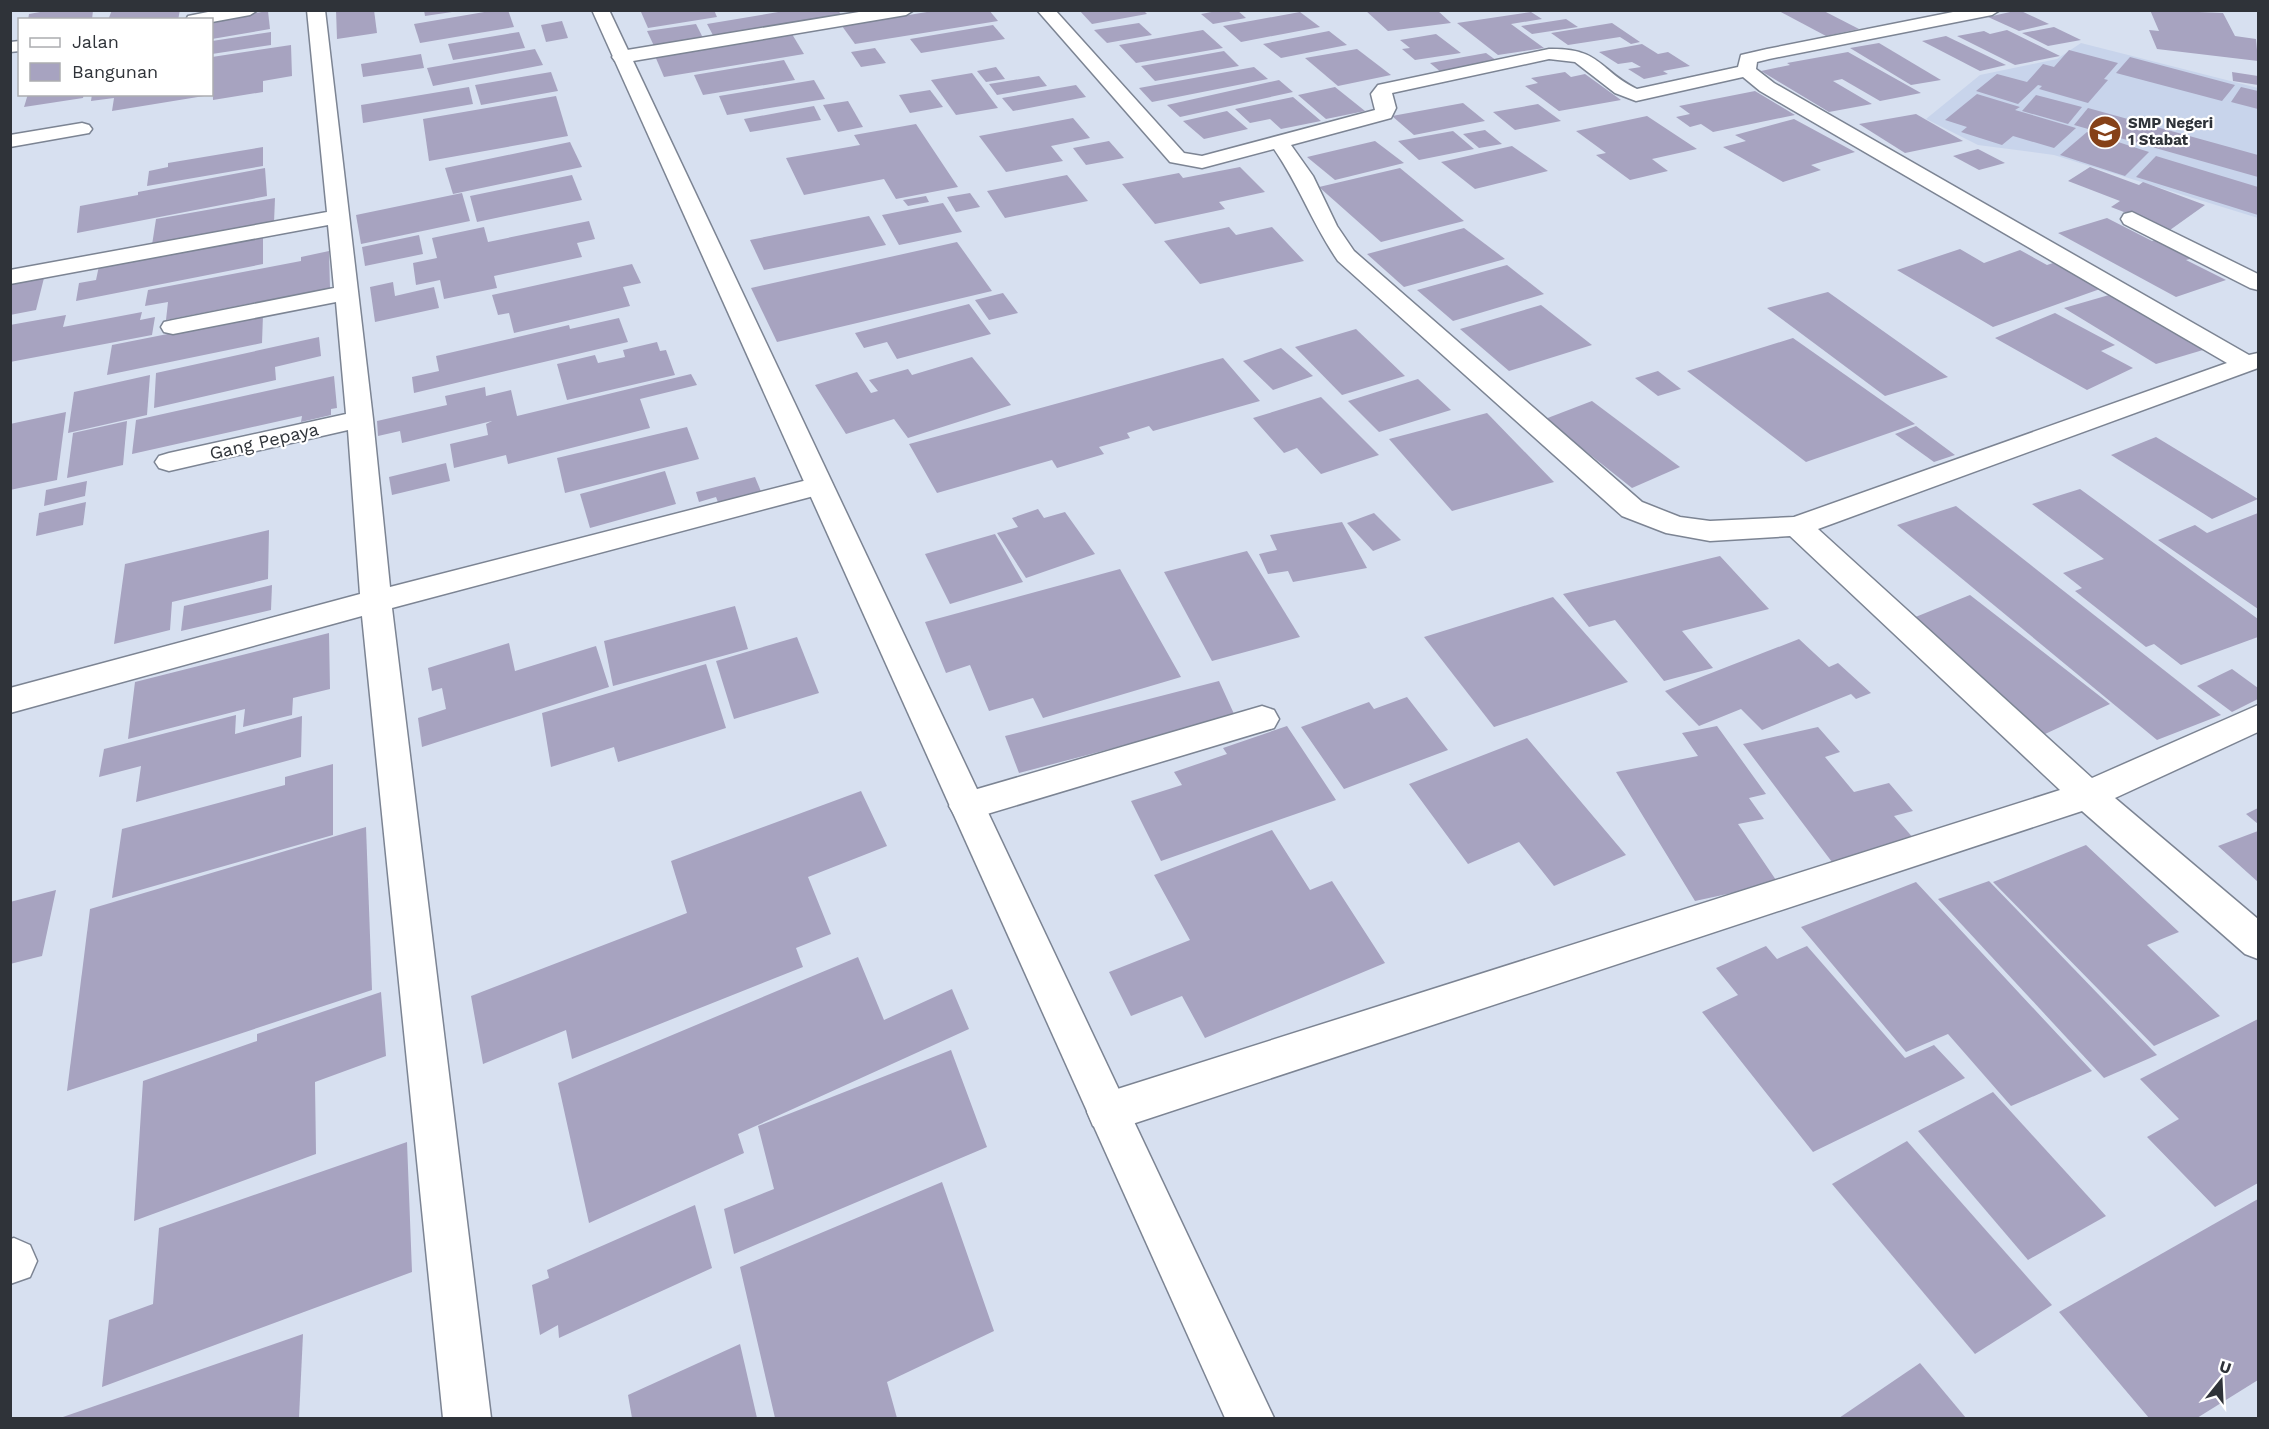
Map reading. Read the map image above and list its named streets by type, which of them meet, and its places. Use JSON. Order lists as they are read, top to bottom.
{
  "streets": {
    "street": ["Gang Pepaya"]
  },
  "places": {
    "school or university": ["SMP Negeri 1 Stabat"]
  },
  "legend": ["Jalan", "Bangunan"],
  "north": "top"
}
